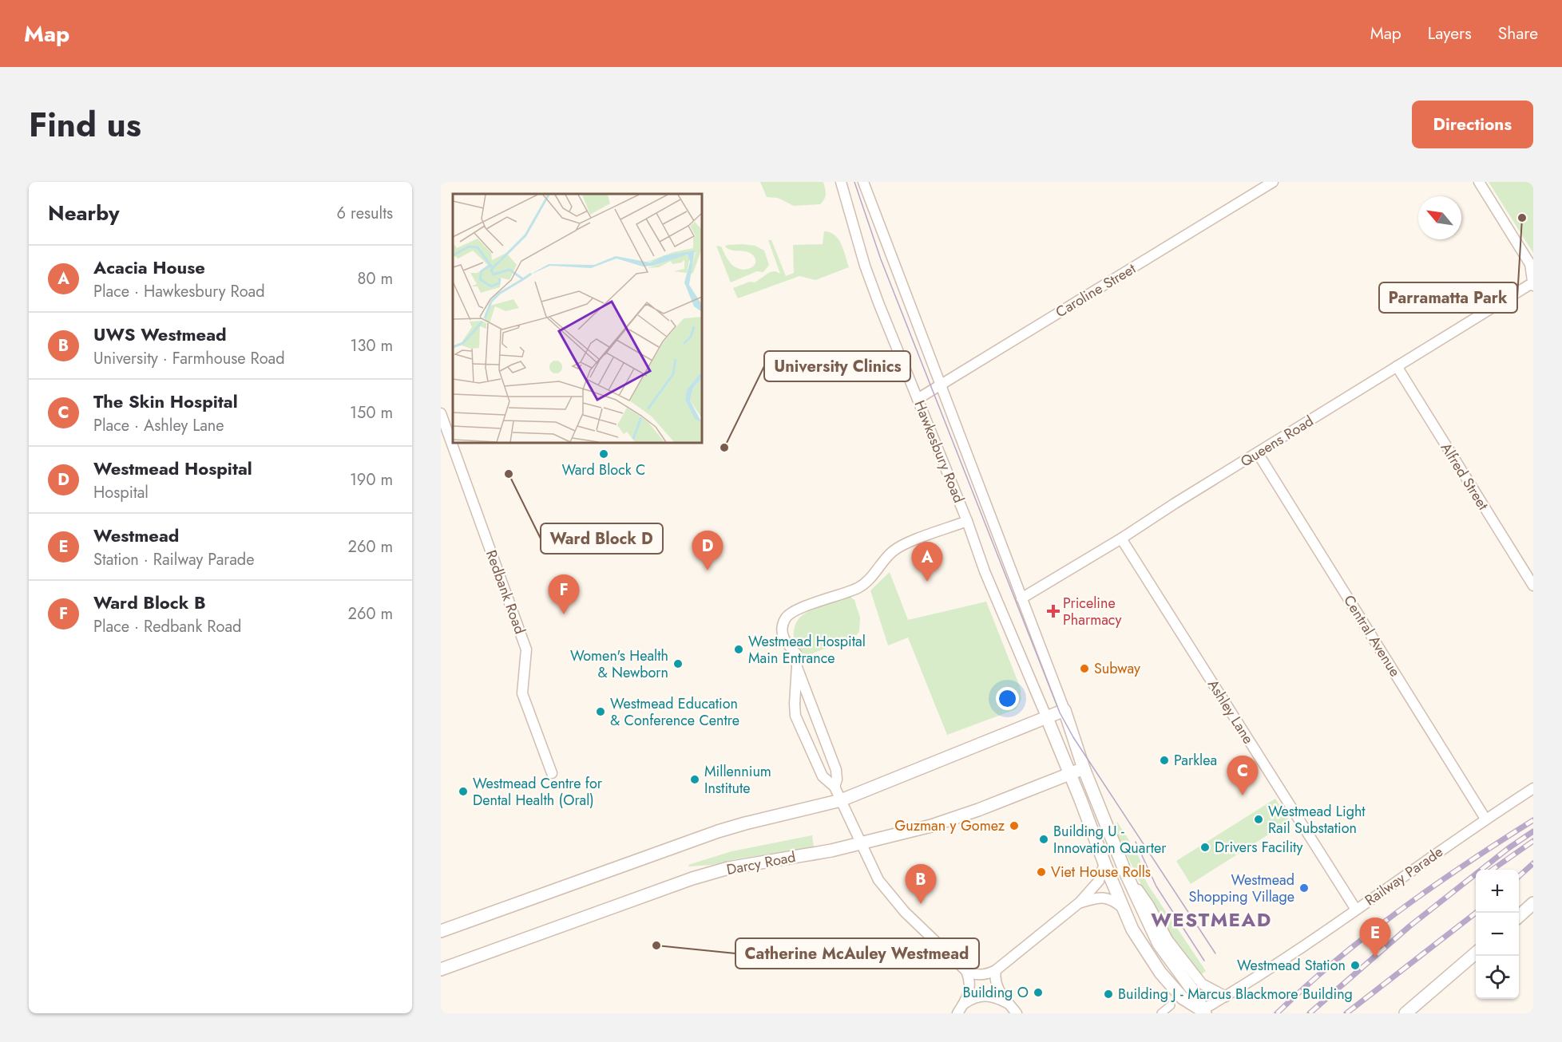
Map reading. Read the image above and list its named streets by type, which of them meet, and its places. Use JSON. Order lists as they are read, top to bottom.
{
  "streets": {
    "street": [
      "Caroline Street",
      "Queens Road",
      "Hawkesbury Road",
      "Alfred Street",
      "Redbank Road",
      "Central Avenue",
      "Ashley Lane",
      "Darcy Road",
      "Railway Parade"
    ]
  },
  "crossings": [
    ["Caroline Street", "Hawkesbury Road"],
    ["Queens Road", "Hawkesbury Road"],
    ["Queens Road", "Alfred Street"],
    ["Queens Road", "Central Avenue"],
    ["Queens Road", "Ashley Lane"],
    ["Hawkesbury Road", "Darcy Road"],
    ["Hawkesbury Road", "Railway Parade"],
    ["Central Avenue", "Railway Parade"],
    ["Ashley Lane", "Railway Parade"]
  ],
  "districts": ["WESTMEAD"],
  "places": {
    "other": [
      "Parramatta Park",
      "University Clinics",
      "Ward Block C",
      "Ward Block D",
      "Westmead Hospital Main Entrance",
      "Women's Health & Newborn",
      "Subway",
      "Westmead Education & Conference Centre",
      "Parklea",
      "Millennium Institute",
      "Westmead Centre for Dental Health (Oral)",
      "Westmead Light Rail Substation",
      "Guzman y Gomez",
      "Building U - Innovation Quarter",
      "Drivers Facility",
      "Viet House Rolls",
      "Westmead Shopping Village",
      "Catherine McAuley Westmead",
      "Westmead Station",
      "Building O",
      "Building J - Marcus Blackmore Building"
    ],
    "health": ["Priceline Pharmacy"]
  },
  "north": "top left",
  "page": {
    "header": "Map",
    "nav": ["Map", "Layers", "Share"],
    "title": "Find us",
    "buttons": "Directions",
    "heading": ["Nearby", "6 results"],
    "list": [
      {
        "mark": "A",
        "name": "Acacia House",
        "note": "Place · Hawkesbury Road",
        "value": "80 m"
      },
      {
        "mark": "B",
        "name": "UWS Westmead",
        "note": "University · Farmhouse Road",
        "value": "130 m"
      },
      {
        "mark": "C",
        "name": "The Skin Hospital",
        "note": "Place · Ashley Lane",
        "value": "150 m"
      },
      {
        "mark": "D",
        "name": "Westmead Hospital",
        "note": "Hospital",
        "value": "190 m"
      },
      {
        "mark": "E",
        "name": "Westmead",
        "note": "Station · Railway Parade",
        "value": "260 m"
      },
      {
        "mark": "F",
        "name": "Ward Block B",
        "note": "Place · Redbank Road",
        "value": "260 m"
      }
    ],
    "pins": [
      "D",
      "A",
      "F",
      "C",
      "B",
      "E"
    ],
    "map_buttons": ["+", "−"]
  }
}
